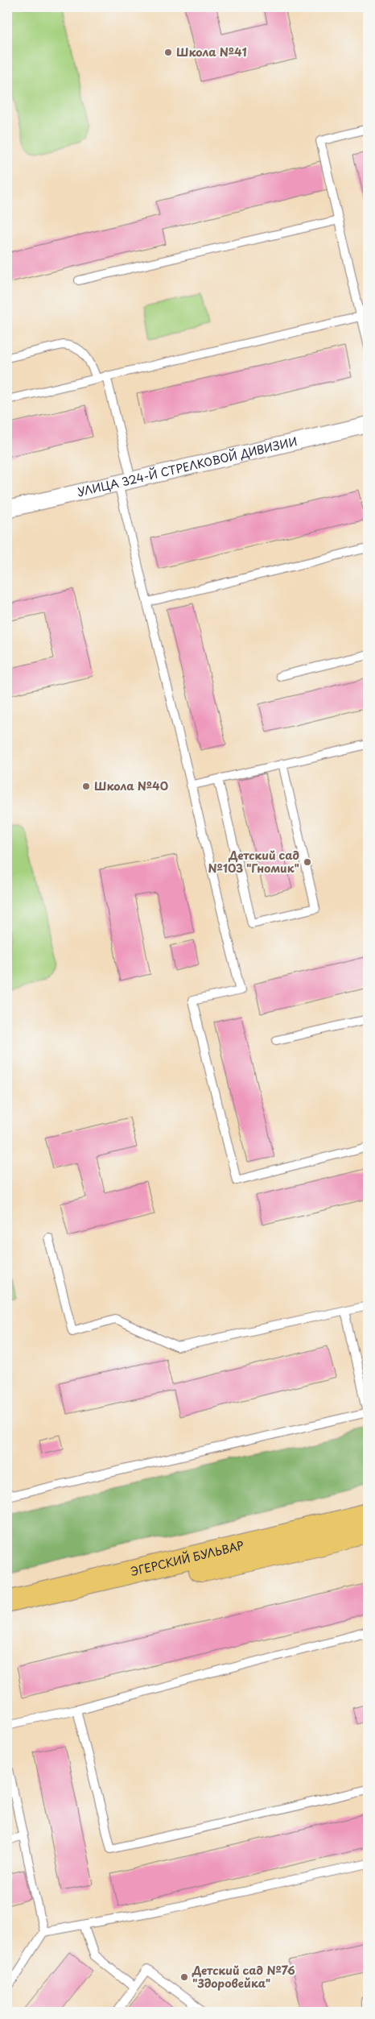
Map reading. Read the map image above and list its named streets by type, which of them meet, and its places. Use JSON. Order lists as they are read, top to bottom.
{
  "streets": {
    "main road": ["ЭГЕРСКИЙ БУЛЬВАР"],
    "street": ["УЛИЦА 324-Й СТРЕЛКОВОЙ ДИВИЗИИ"]
  },
  "places": [
    "Школа №41",
    "Школа №40",
    "Детский сад №103 \"Гномик\"",
    "Детский сад №76 \"Здоровейка\""
  ]
}
